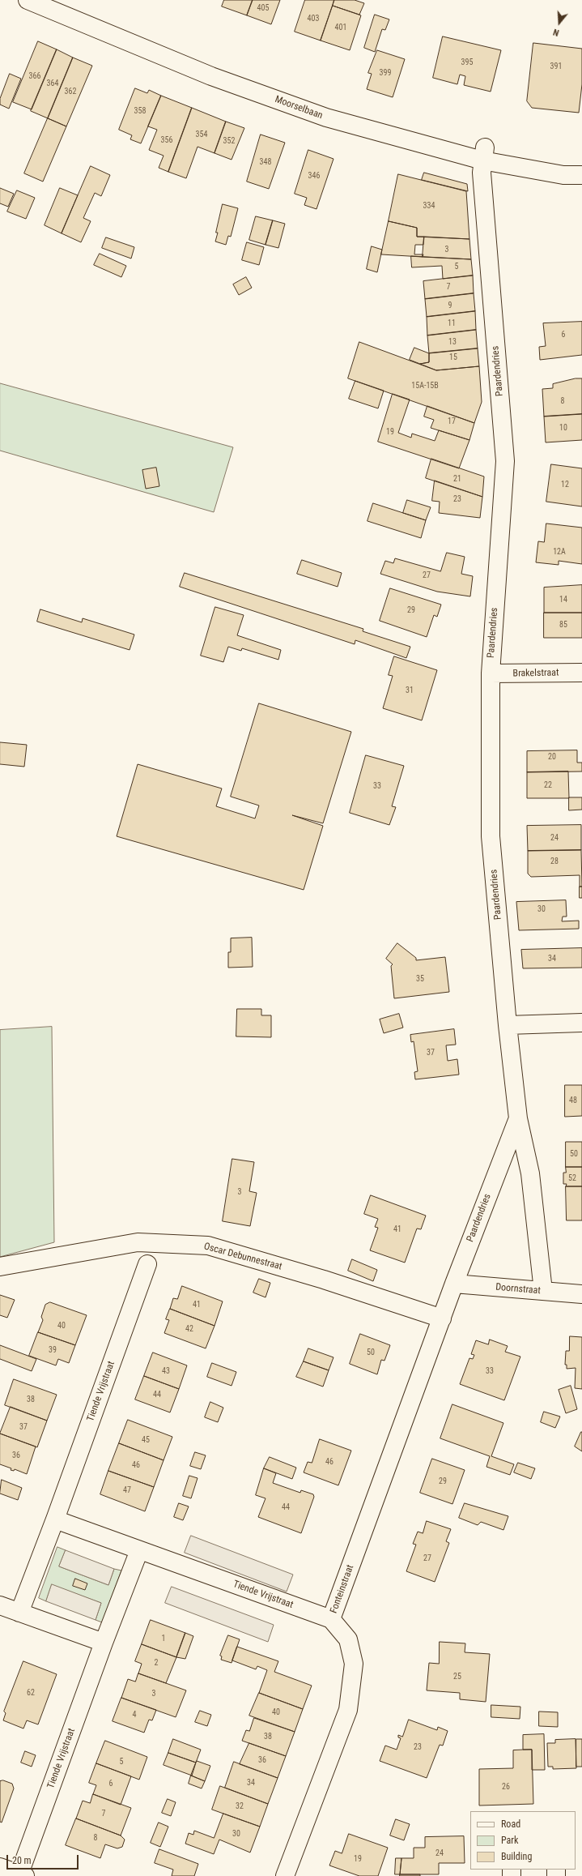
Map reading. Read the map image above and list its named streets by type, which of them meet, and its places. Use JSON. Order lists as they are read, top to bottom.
{
  "streets": {
    "street": [
      "Moorselbaan",
      "Paardendries",
      "Brakelstraat",
      "Oscar Debunnestraat",
      "Doornstraat",
      "Tiende Vrijstraat",
      "Fonteinstraat"
    ]
  },
  "crossings": [
    ["Moorselbaan", "Paardendries"],
    ["Paardendries", "Brakelstraat"],
    ["Paardendries", "Oscar Debunnestraat"],
    ["Paardendries", "Doornstraat"],
    ["Paardendries", "Fonteinstraat"],
    ["Oscar Debunnestraat", "Fonteinstraat"],
    ["Tiende Vrijstraat", "Fonteinstraat"]
  ],
  "house_numbers": [
    "405",
    "403",
    "401",
    "395",
    "391",
    "399",
    "366",
    "364",
    "362",
    "358",
    "354",
    "356",
    "352",
    "348",
    "346",
    "334",
    "3",
    "5",
    "7",
    "9",
    "11",
    "6",
    "13",
    "15",
    "15A-15B",
    "8",
    "17",
    "10",
    "19",
    "21",
    "12",
    "23",
    "12A",
    "27",
    "14",
    "29",
    "85",
    "31",
    "20",
    "22",
    "33",
    "24",
    "28",
    "30",
    "34",
    "35",
    "37",
    "48",
    "50",
    "52",
    "3",
    "41",
    "41",
    "40",
    "42",
    "39",
    "50",
    "43",
    "33",
    "44",
    "38",
    "37",
    "45",
    "36",
    "46",
    "46",
    "29",
    "47",
    "44",
    "27",
    "1",
    "2",
    "25",
    "62",
    "3",
    "40",
    "4",
    "38",
    "23",
    "36",
    "5",
    "34",
    "6",
    "26",
    "32",
    "7",
    "30",
    "8",
    "24",
    "19"
  ],
  "legend": ["Road", "Park", "Building"],
  "scale_bar": "20 m",
  "north": "bottom"
}
